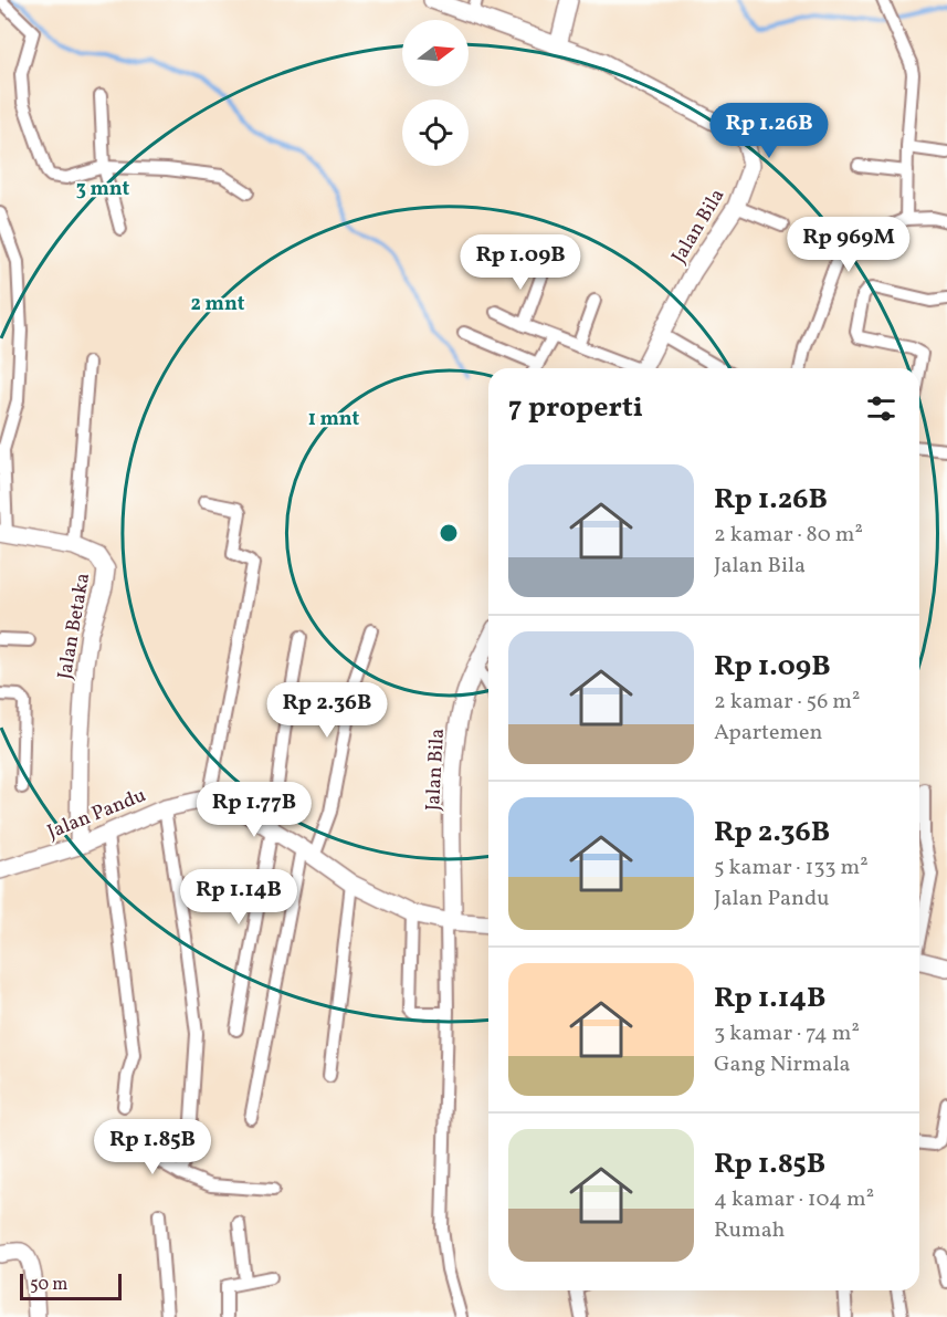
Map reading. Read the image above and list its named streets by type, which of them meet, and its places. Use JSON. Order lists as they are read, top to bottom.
{
  "streets": {
    "street": ["Jalan Bila", "Jalan Betaka", "Jalan Pandu"]
  },
  "crossings": [
    ["Jalan Betaka", "Jalan Pandu"]
  ],
  "scale_bar": "50 m",
  "north": "right",
  "page": {
    "price": [
      "Rp 1.26B",
      "Rp 969M",
      "Rp 1.09B",
      "Rp 2.36B",
      "Rp 1.77B",
      "Rp 1.14B",
      "Rp 1.85B"
    ],
    "heading": "7 properti",
    "list": [
      {
        "name": "Rp 1.26B",
        "note": "2 kamar · 80 m² · Jalan Bila"
      },
      {
        "name": "Rp 1.09B",
        "note": "2 kamar · 56 m² · Apartemen"
      },
      {
        "name": "Rp 2.36B",
        "note": "5 kamar · 133 m² · Jalan Pandu"
      },
      {
        "name": "Rp 1.14B",
        "note": "3 kamar · 74 m² · Gang Nirmala"
      },
      {
        "name": "Rp 1.85B",
        "note": "4 kamar · 104 m² · Rumah"
      }
    ],
    "scale": "50 m"
  },
  "rings": ["3 mnt", "2 mnt", "1 mnt"]
}
